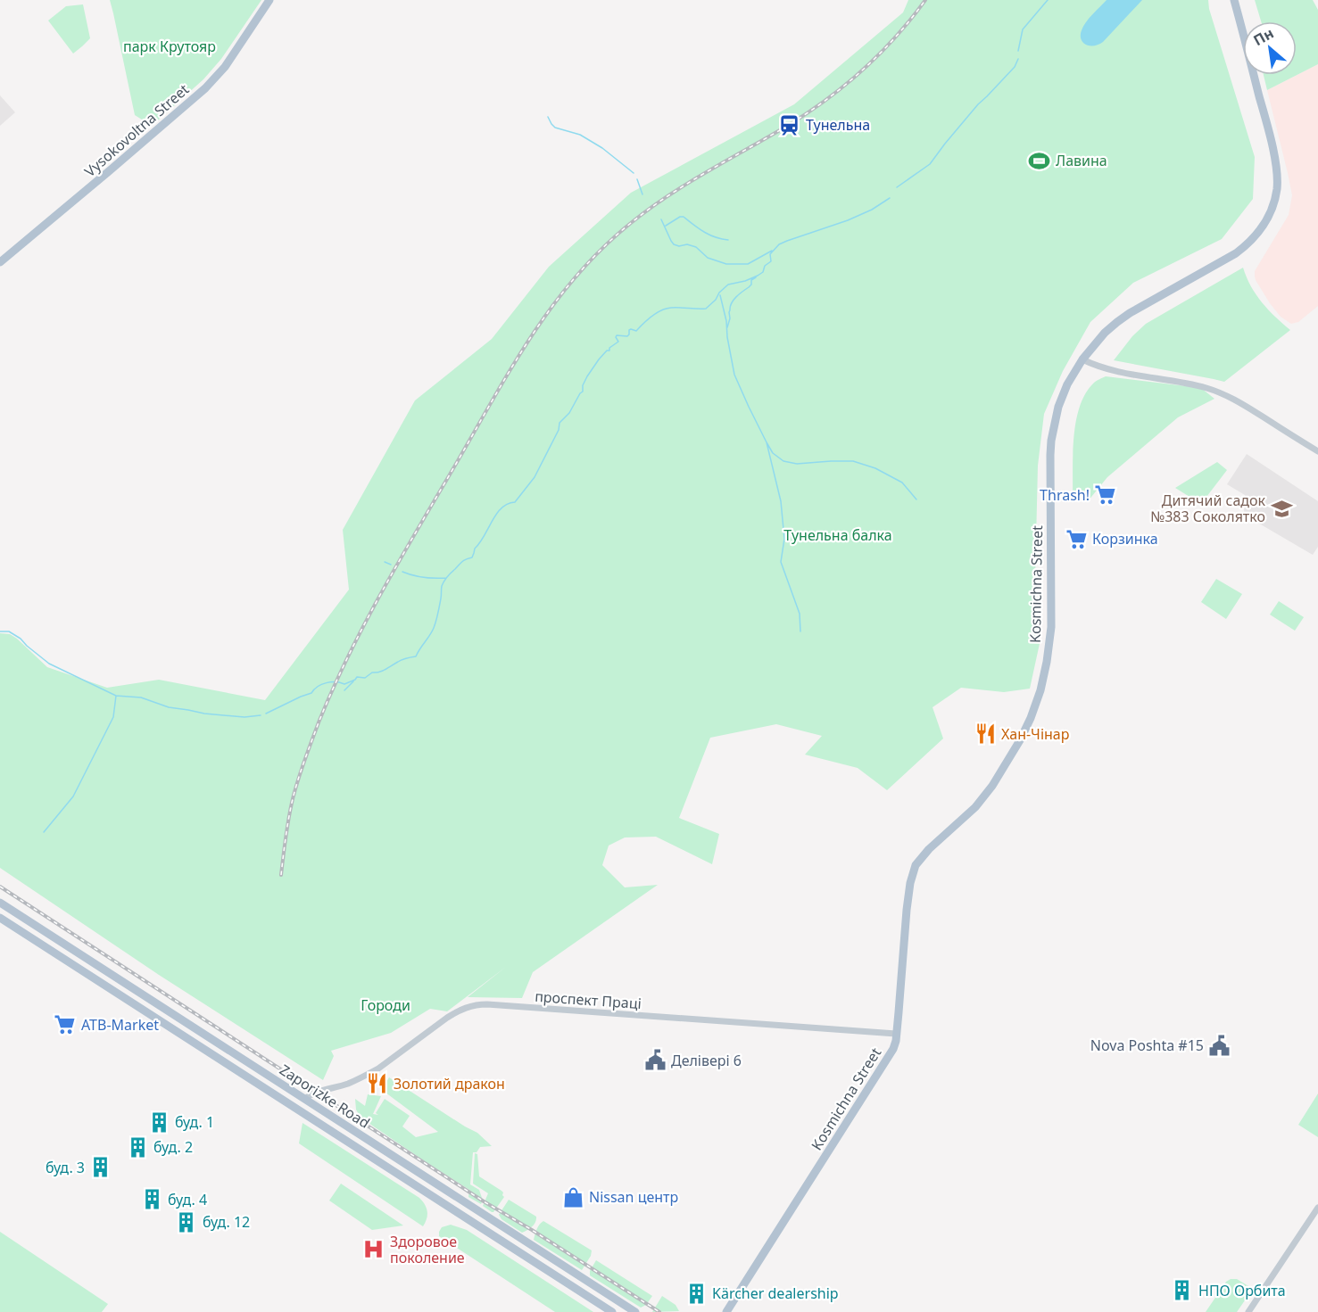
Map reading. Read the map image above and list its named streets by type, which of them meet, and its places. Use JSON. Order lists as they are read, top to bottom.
{
  "streets": {
    "main road": ["Vysokovoltna Street", "Kosmichna Street", "Zaporizke Road"],
    "street": ["проспект Праці"]
  },
  "crossings": [
    ["Kosmichna Street", "проспект Праці"],
    ["проспект Праці", "Zaporizke Road"]
  ],
  "parks": ["парк Крутояр", "Тунельна балка", "Городи"],
  "places": {
    "station": ["Тунельна"],
    "sports": ["Лавина"],
    "supermarket": ["Thrash!", "Корзинка", "ATB-Market"],
    "school or university": ["Дитячий садок №383 Соколятко"],
    "restaurant": ["Хан-Чінар", "Золотий дракон"],
    "public building": ["Nova Poshta #15", "Делівері 6"],
    "building": [
      "буд. 1",
      "буд. 2",
      "буд. 3",
      "буд. 4",
      "буд. 12",
      "НПО Орбита",
      "Kärcher dealership"
    ],
    "shop": ["Nissan центр"],
    "hospital": ["Здоровое поколение"]
  },
  "north": "top left"
}
